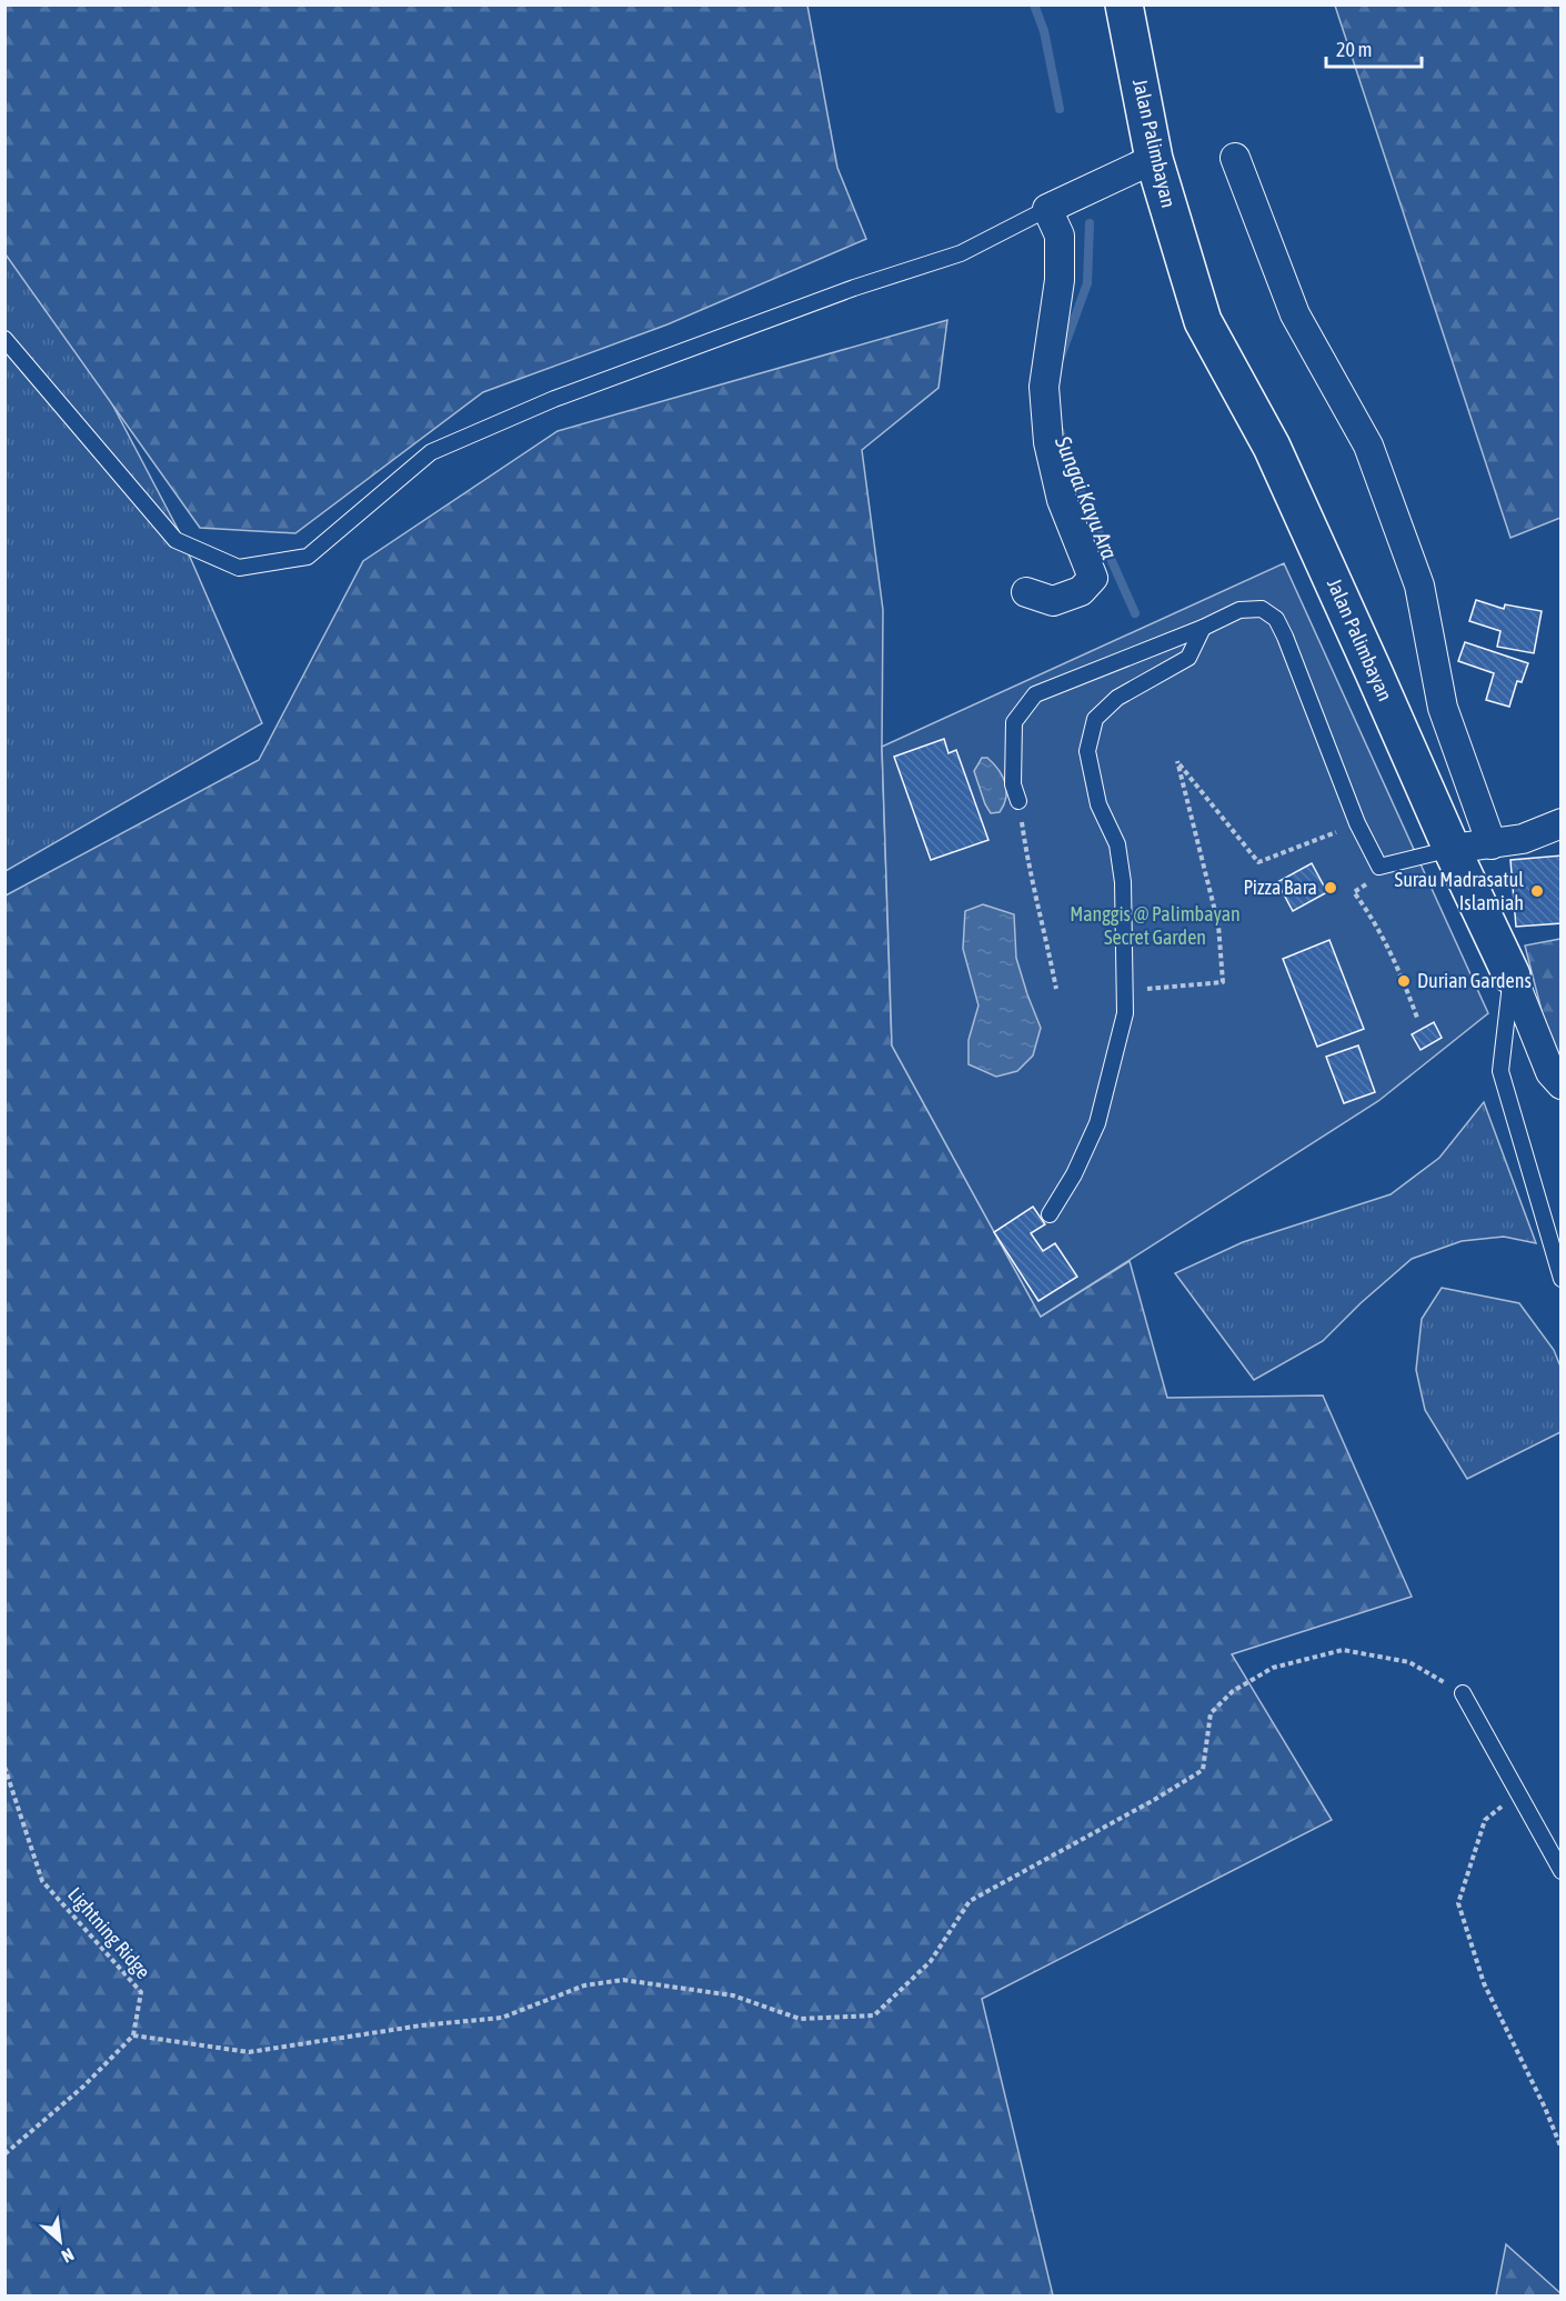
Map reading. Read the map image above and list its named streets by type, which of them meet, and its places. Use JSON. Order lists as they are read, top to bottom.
{
  "streets": {
    "street": ["Jalan Palimbayan"],
    "path": ["Lightning Ridge"]
  },
  "water": ["Sungai Kayu Ara"],
  "parks": ["Manggis @ Palimbayan Secret Garden"],
  "places": ["Pizza Bara", "Surau Madrasatul Islamiah", "Durian Gardens"],
  "scale_bar": "20 m",
  "north": "bottom right"
}
